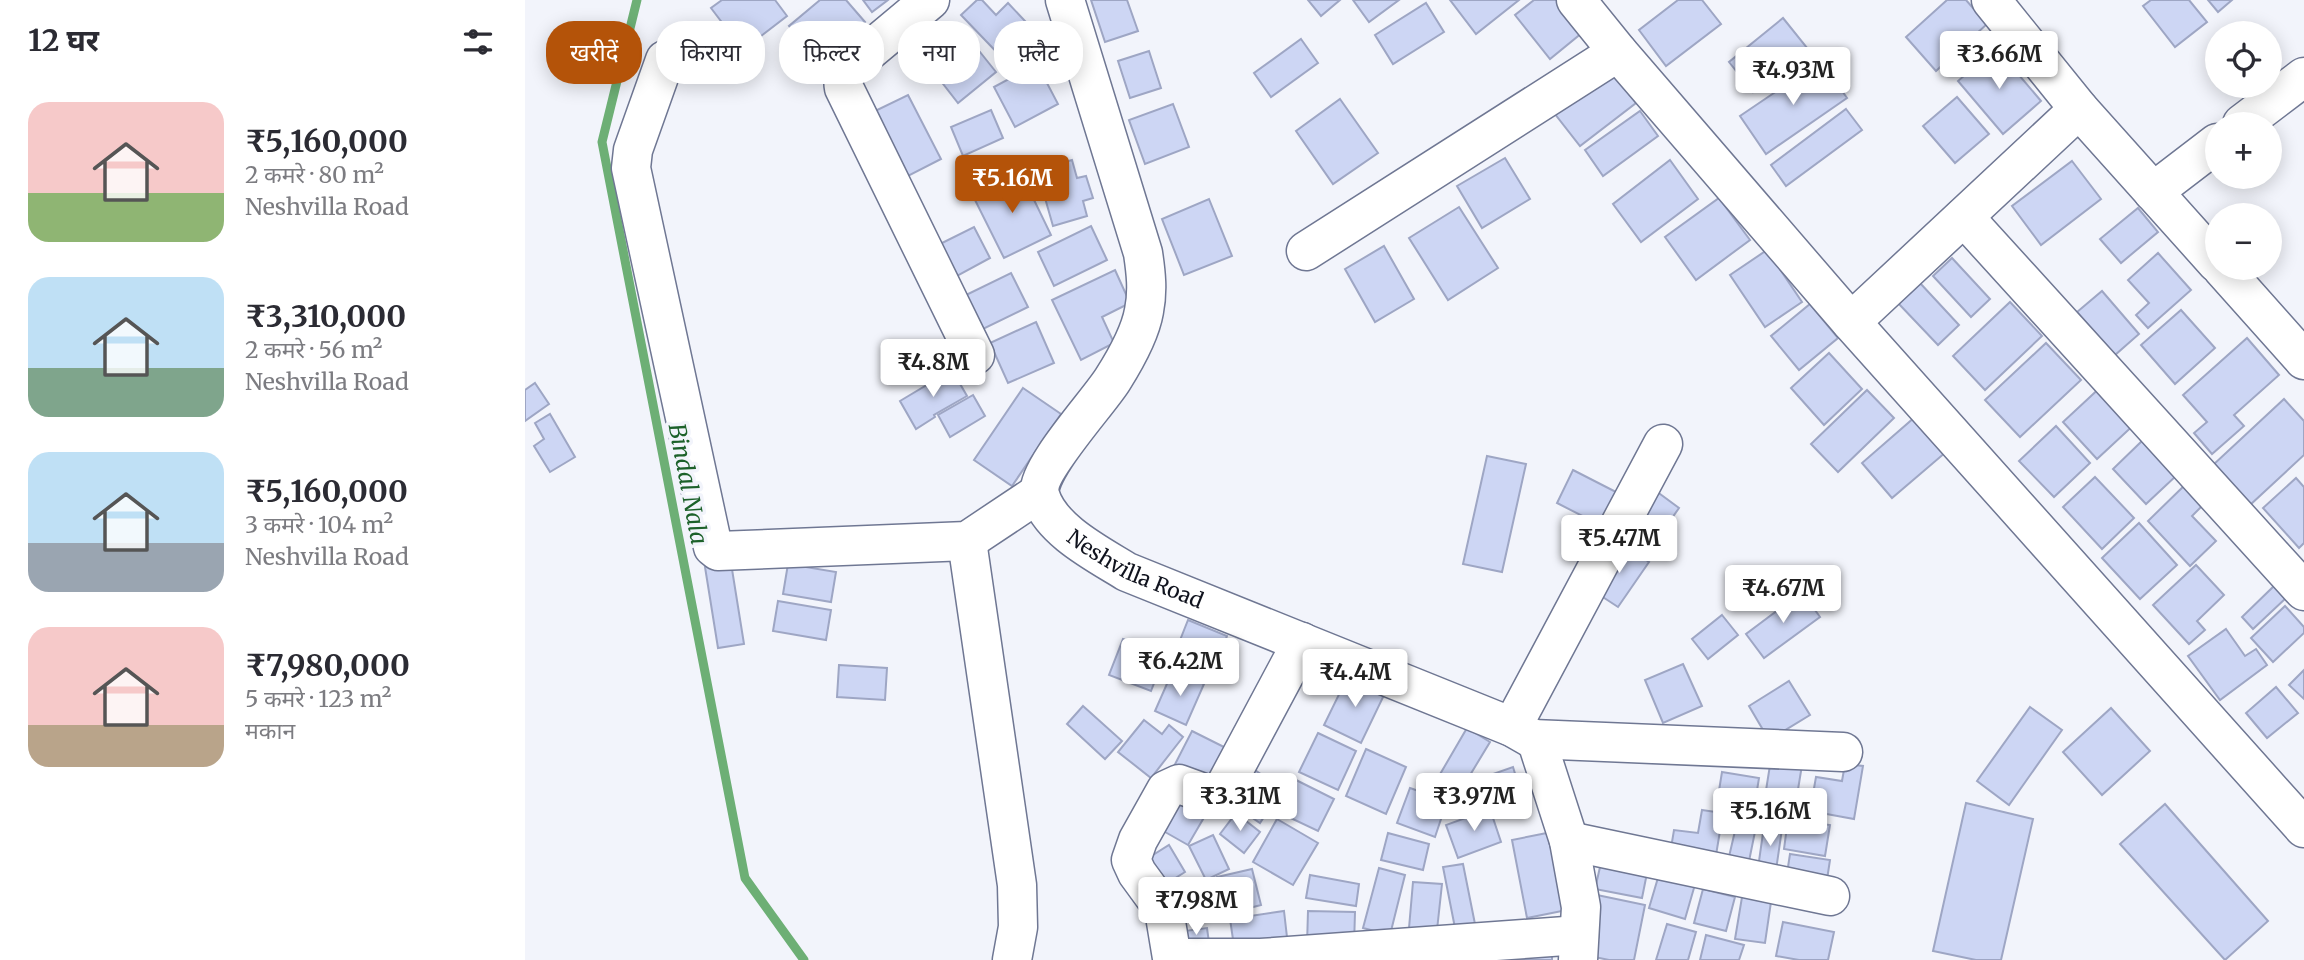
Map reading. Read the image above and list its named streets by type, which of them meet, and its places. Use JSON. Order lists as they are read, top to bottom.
{
  "streets": {
    "street": ["Neshvilla Road"]
  },
  "water": ["Bindal Nala"],
  "page": {
    "heading": "12 घर",
    "map_buttons": ["+", "−"],
    "chip": [
      "खरीदें",
      "किराया",
      "फ़िल्टर",
      "नया",
      "फ़्लैट"
    ],
    "price": [
      "₹3.66M",
      "₹4.93M",
      "₹5.16M",
      "₹4.8M",
      "₹5.47M",
      "₹4.67M",
      "₹6.42M",
      "₹4.4M",
      "₹3.31M",
      "₹3.97M",
      "₹5.16M",
      "₹7.98M"
    ],
    "list": [
      {
        "name": "₹5,160,000",
        "note": "2 कमरे · 80 m² · Neshvilla Road"
      },
      {
        "name": "₹3,310,000",
        "note": "2 कमरे · 56 m² · Neshvilla Road"
      },
      {
        "name": "₹5,160,000",
        "note": "3 कमरे · 104 m² · Neshvilla Road"
      },
      {
        "name": "₹7,980,000",
        "note": "5 कमरे · 123 m² · मकान"
      }
    ]
  }
}
